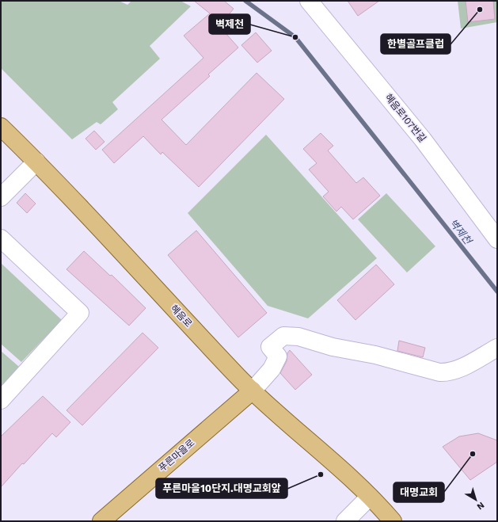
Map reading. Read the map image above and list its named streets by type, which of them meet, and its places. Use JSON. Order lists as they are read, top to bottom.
{
  "streets": {
    "main road": ["혜음로", "푸른마을로"],
    "street": ["혜음로107번길"]
  },
  "crossings": [
    ["혜음로", "푸른마을로"]
  ],
  "water": ["벽제천"],
  "places": [
    "한별골프클럽",
    "벽제천",
    "대명교회",
    "푸른마을10단지.대명교회앞"
  ],
  "north": "bottom right"
}
